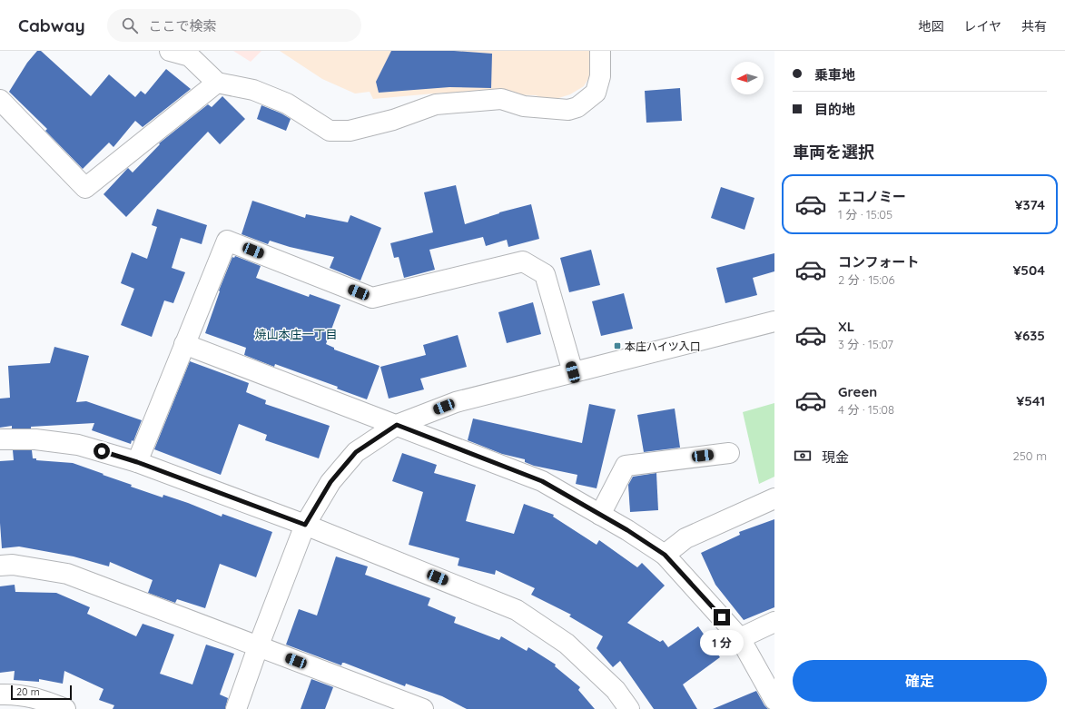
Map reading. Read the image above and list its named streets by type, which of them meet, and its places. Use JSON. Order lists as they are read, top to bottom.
{
  "districts": ["焼山本庄一丁目"],
  "places": {
    "transit": ["本庄ハイツ入口"]
  },
  "scale_bar": "20 m",
  "north": "left",
  "page": {
    "header": "Cabway",
    "search": "ここで検索",
    "nav": ["地図", "レイヤ", "共有"],
    "banner": ["乗車地", "目的地"],
    "heading": "車両を選択",
    "list": [
      {
        "name": "エコノミー",
        "note": "1 分 · 15:05",
        "value": "¥374"
      },
      {
        "name": "コンフォート",
        "note": "2 分 · 15:06",
        "value": "¥504"
      },
      {
        "name": "XL",
        "note": "3 分 · 15:07",
        "value": "¥635"
      },
      {
        "name": "Green",
        "note": "4 分 · 15:08",
        "value": "¥541"
      }
    ],
    "pay": ["現金", "250 m"],
    "bubble": "1 分",
    "buttons": "確定",
    "scale": "20 m"
  }
}
